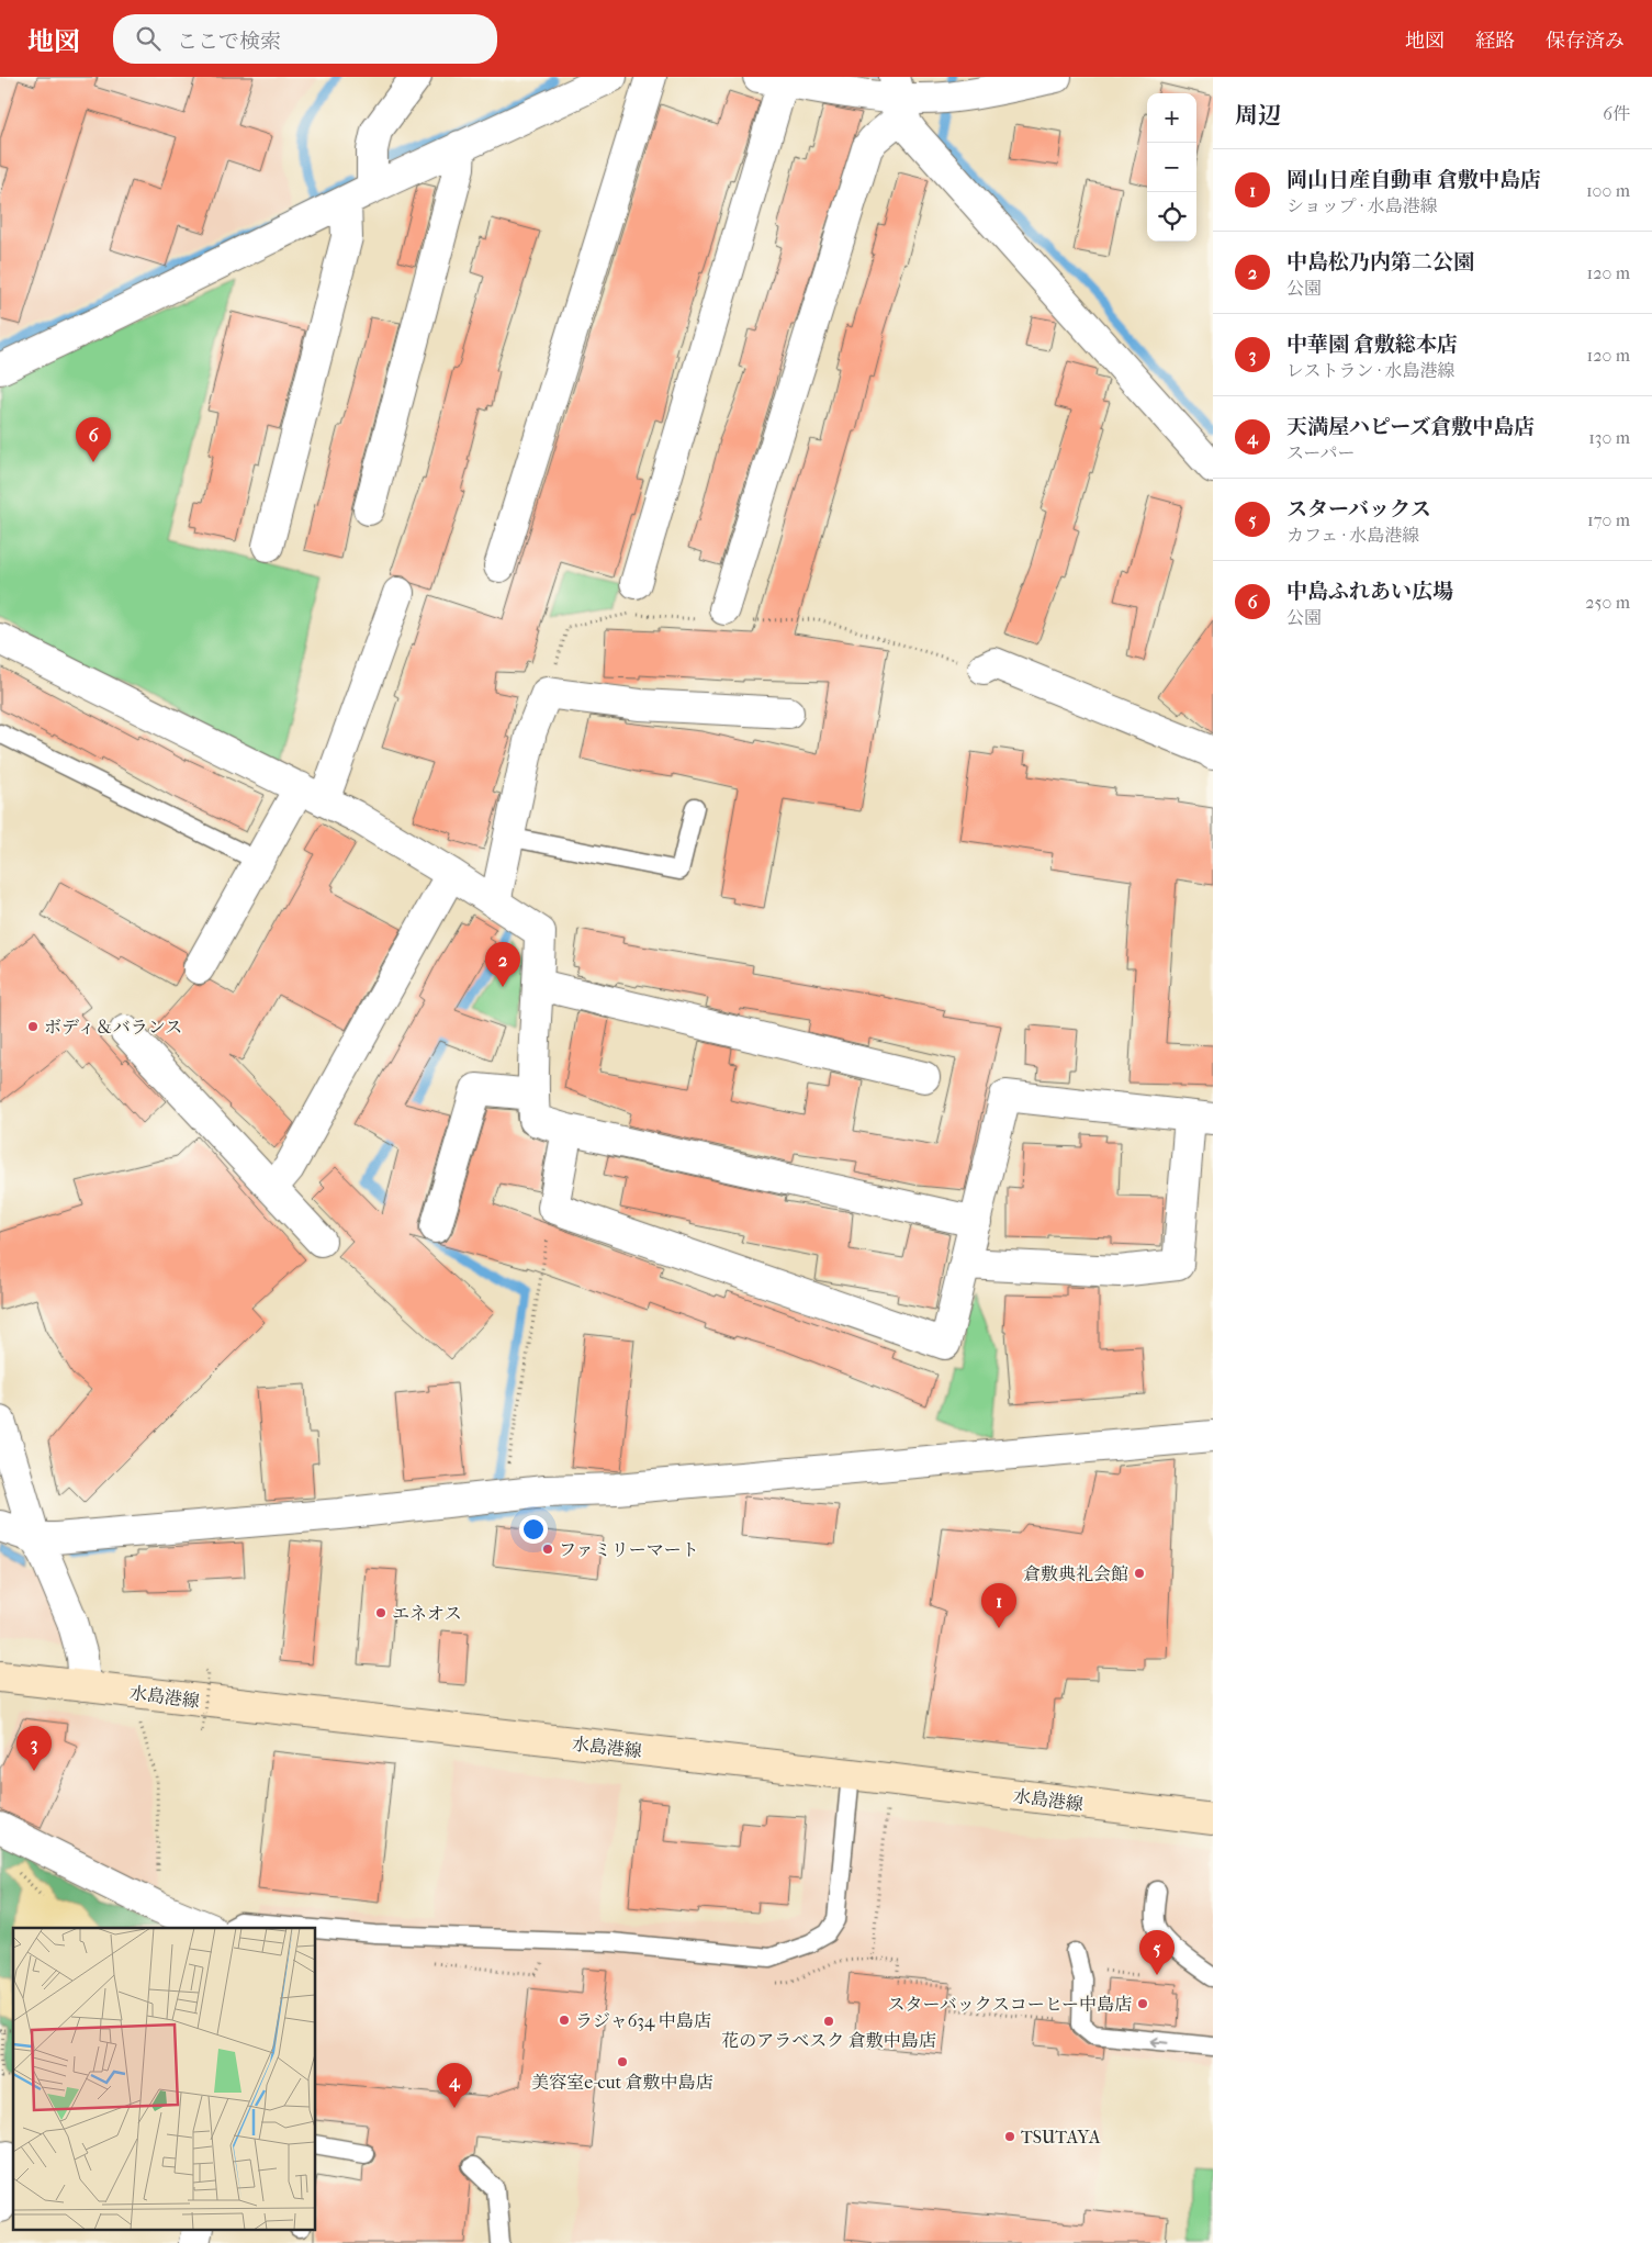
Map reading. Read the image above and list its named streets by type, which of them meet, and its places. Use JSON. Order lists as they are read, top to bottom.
{
  "streets": {
    "main road": ["水島港線"]
  },
  "places": [
    "ボディ＆バランス",
    "ファミリーマート",
    "倉敷典礼会館",
    "エネオス",
    "スターバックスコーヒー中島店",
    "ラジャ634 中島店",
    "花のアラベスク 倉敷中島店",
    "美容室e-cut 倉敷中島店",
    "TSUTAYA"
  ],
  "page": {
    "header": "地図",
    "search": "ここで検索",
    "nav": ["地図", "経路", "保存済み"],
    "heading": ["周辺", "6件"],
    "map_buttons": ["+", "−"],
    "list": [
      {
        "mark": "1",
        "name": "岡山日産自動車 倉敷中島店",
        "note": "ショップ · 水島港線",
        "value": "100 m"
      },
      {
        "mark": "2",
        "name": "中島松乃内第二公園",
        "note": "公園",
        "value": "120 m"
      },
      {
        "mark": "3",
        "name": "中華園 倉敷総本店",
        "note": "レストラン · 水島港線",
        "value": "120 m"
      },
      {
        "mark": "4",
        "name": "天満屋ハピーズ倉敷中島店",
        "note": "スーパー",
        "value": "130 m"
      },
      {
        "mark": "5",
        "name": "スターバックス",
        "note": "カフェ · 水島港線",
        "value": "170 m"
      },
      {
        "mark": "6",
        "name": "中島ふれあい広場",
        "note": "公園",
        "value": "250 m"
      }
    ],
    "pins": [
      "6",
      "2",
      "1",
      "3",
      "5",
      "4"
    ]
  }
}
